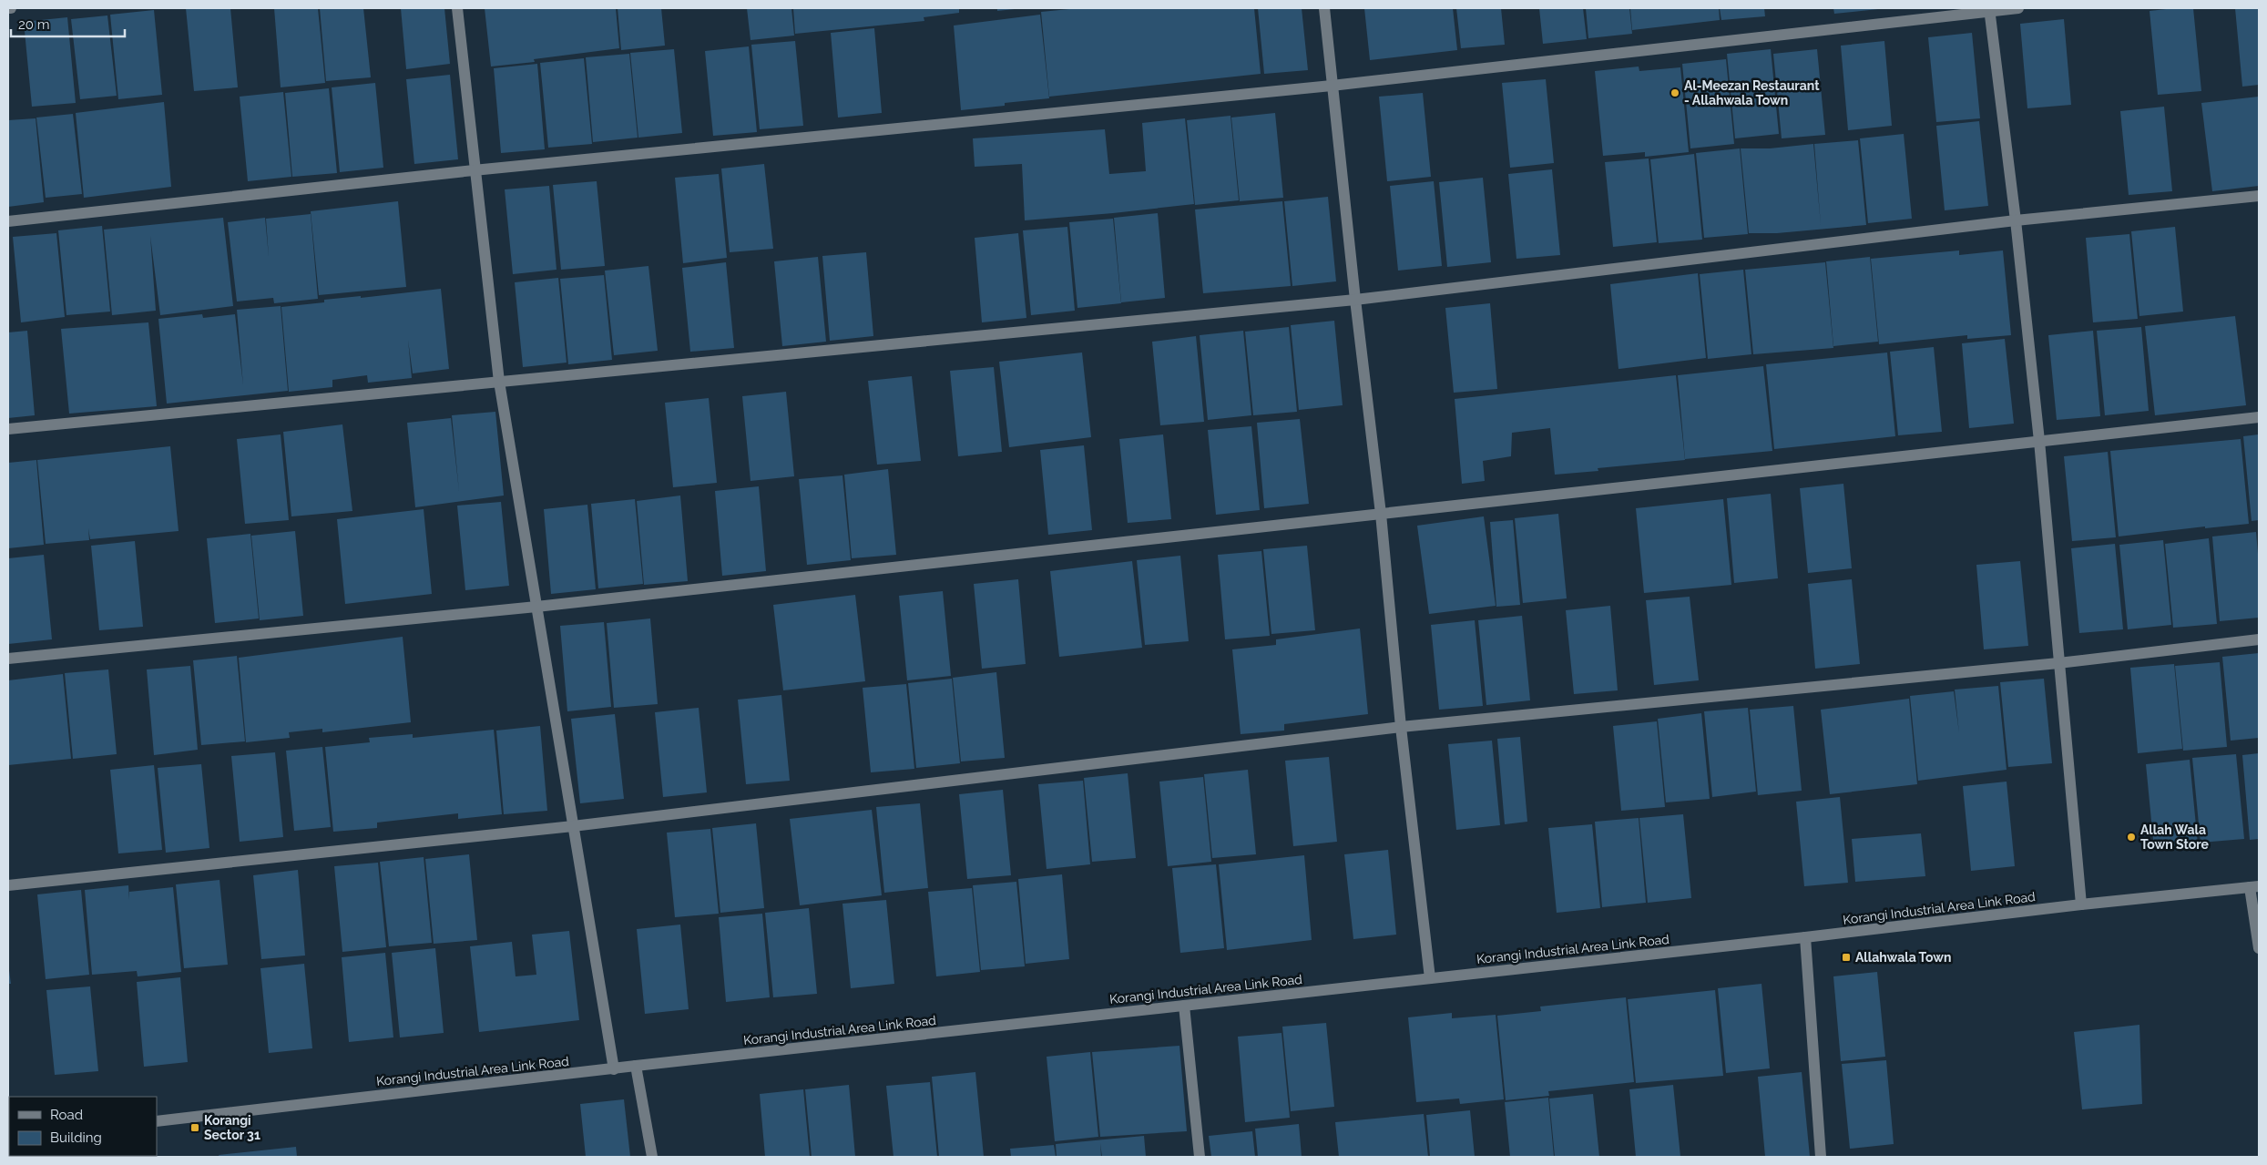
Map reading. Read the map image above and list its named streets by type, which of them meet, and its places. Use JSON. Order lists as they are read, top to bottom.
{
  "streets": {
    "street": ["Korangi Industrial Area Link Road"]
  },
  "places": {
    "other": ["Al-Meezan Restaurant - Allahwala Town", "Allah Wala Town Store"],
    "transit": ["Allahwala Town", "Korangi Sector 31"]
  },
  "legend": ["Road", "Building"],
  "scale_bar": "20 m"
}
